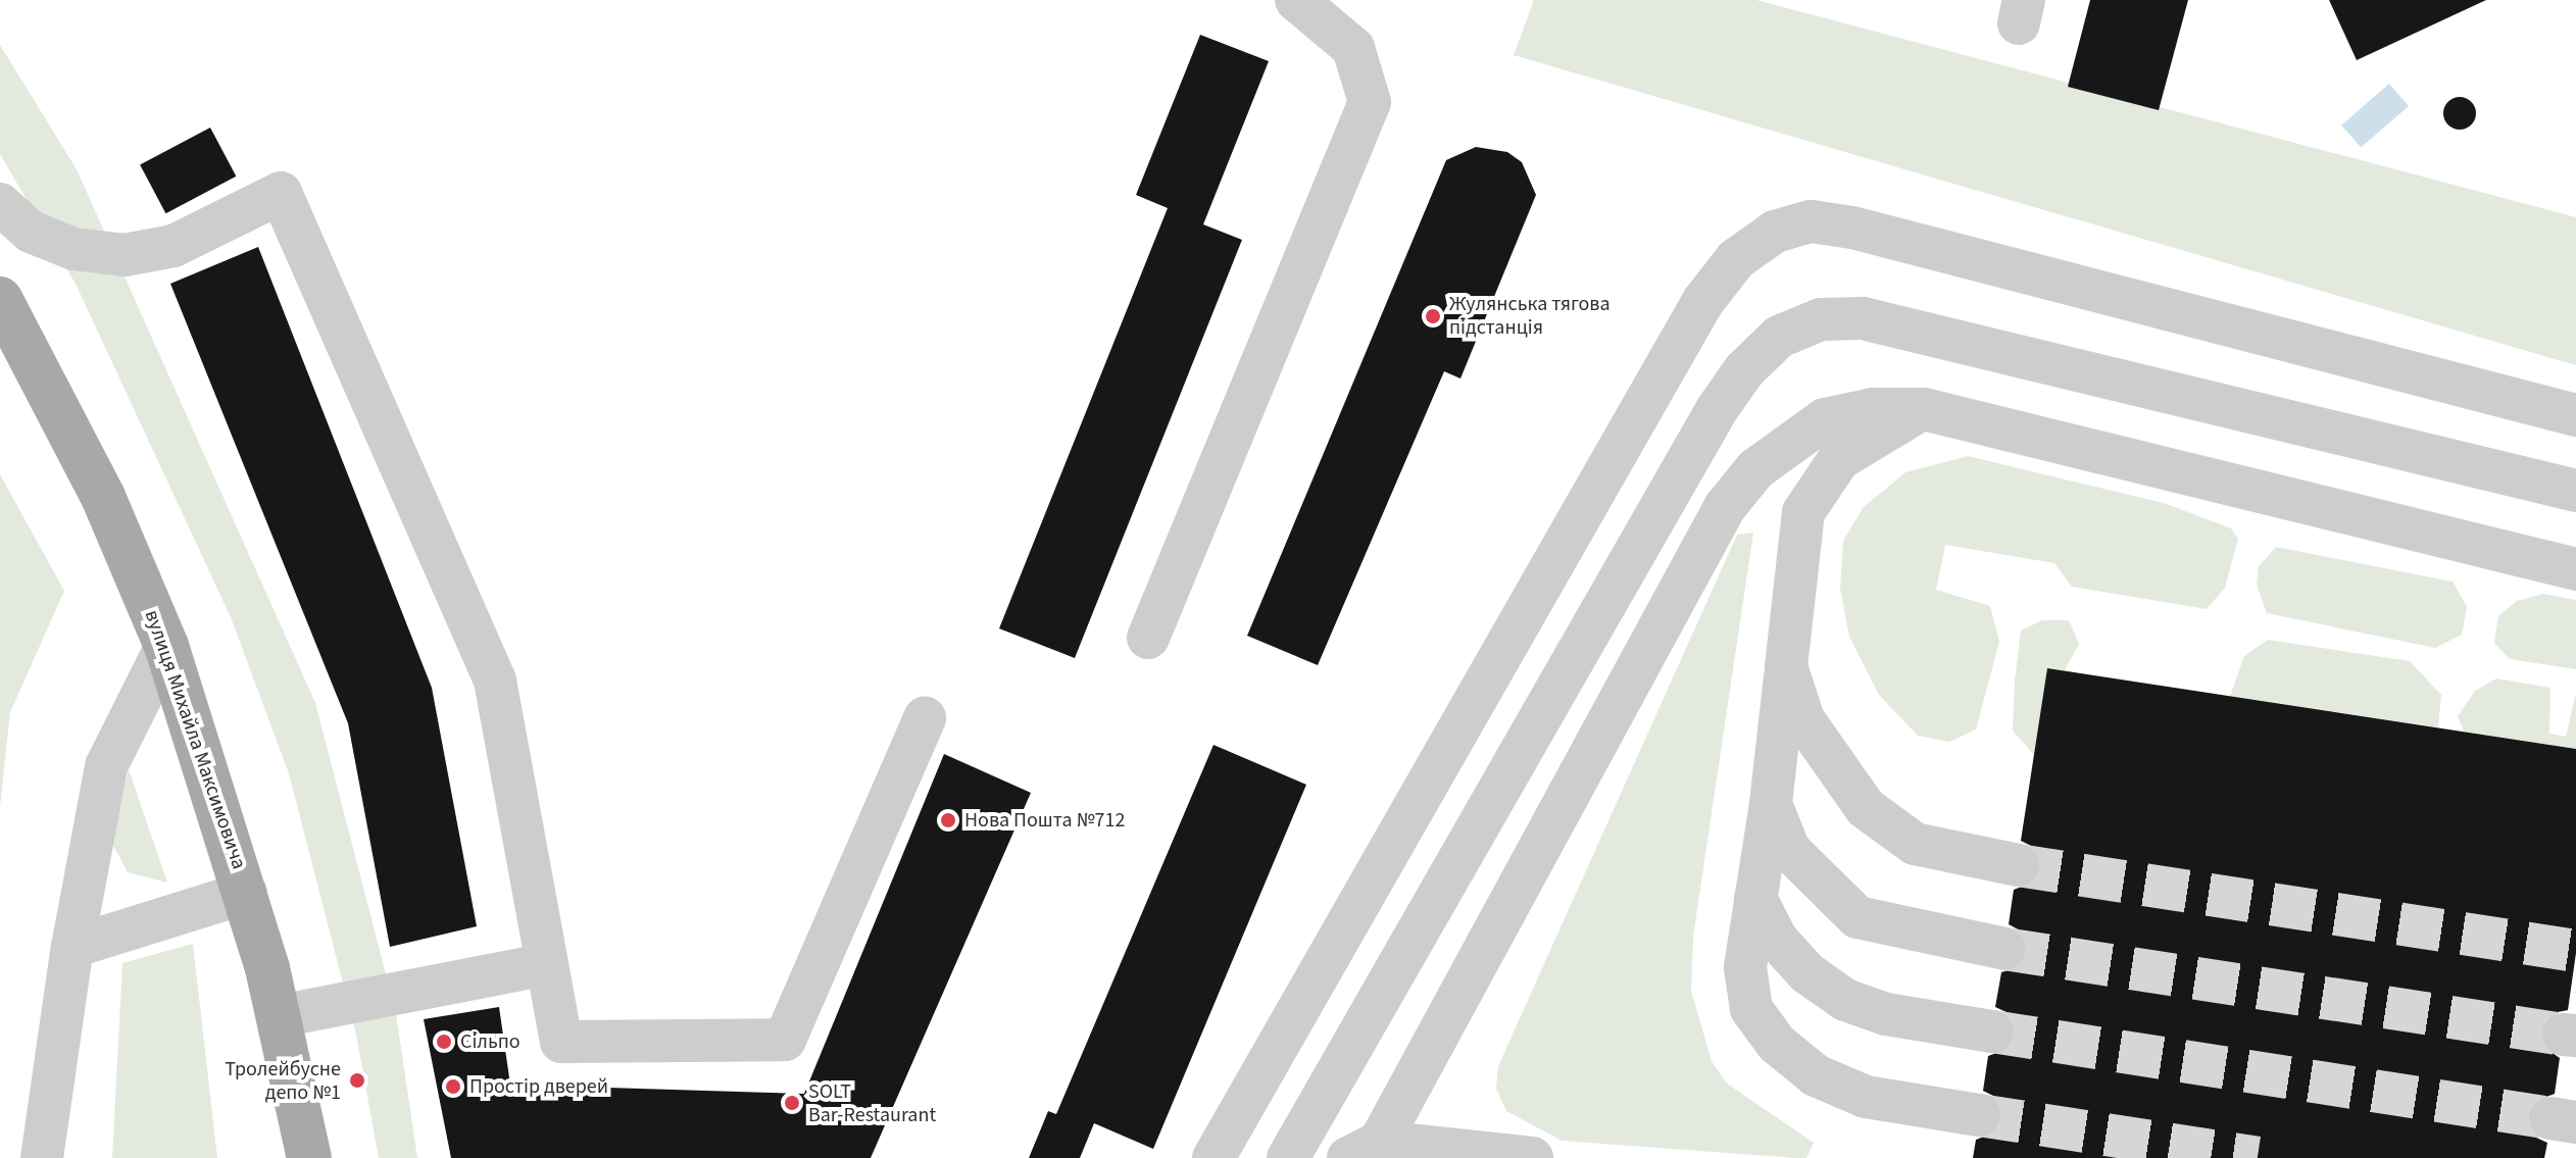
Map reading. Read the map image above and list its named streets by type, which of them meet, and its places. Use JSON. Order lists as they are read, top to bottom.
{
  "streets": {
    "main road": ["вулиця Михайла Максимовича"]
  },
  "places": [
    "Жулянська тягова підстанція",
    "Нова Пошта №712",
    "Сільпо",
    "Тролейбусне депо №1",
    "Простір дверей",
    "SOLT Bar-Restaurant"
  ]
}
